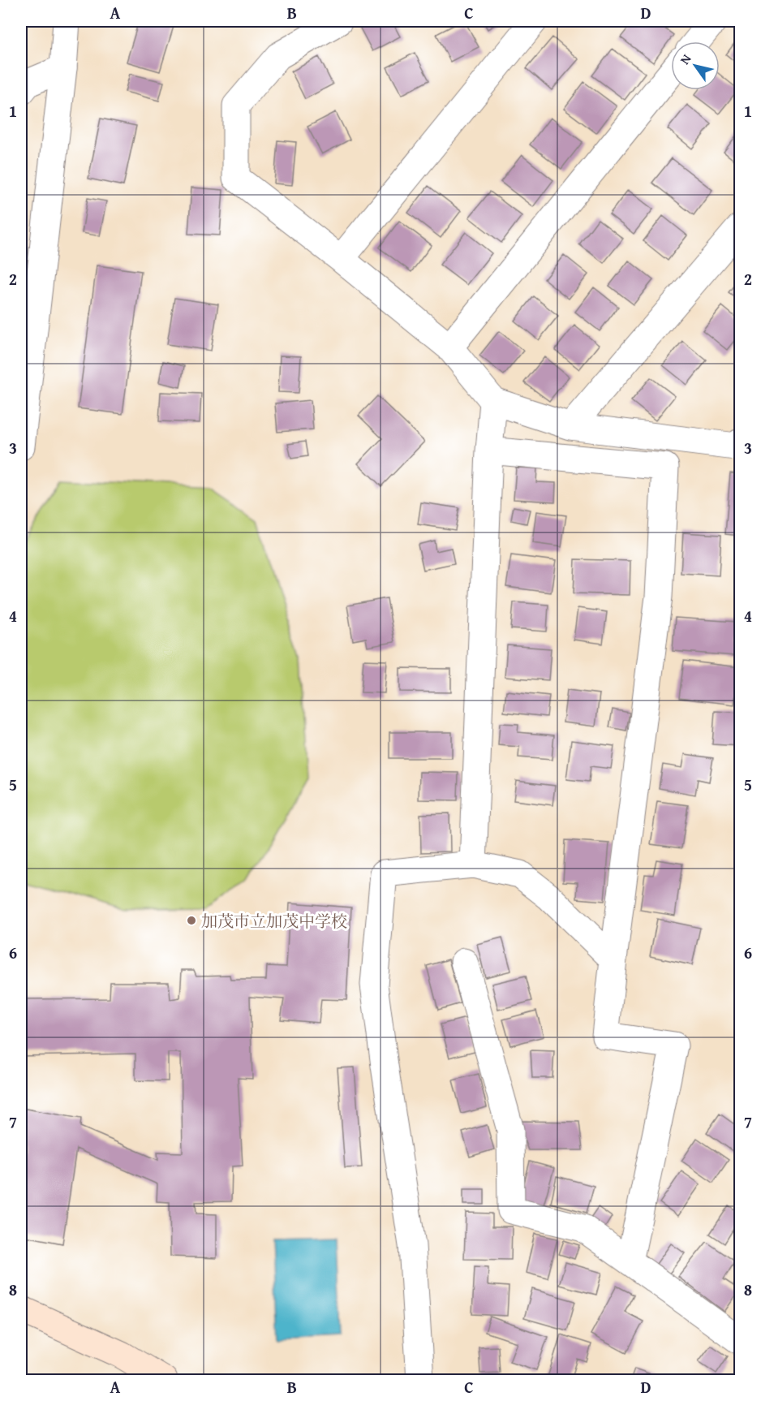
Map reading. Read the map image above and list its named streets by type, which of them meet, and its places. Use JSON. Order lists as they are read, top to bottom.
{
  "places": ["加茂市立加茂中学校"],
  "north": "top left",
  "grid": {
    "columns": [
      "A",
      "B",
      "C",
      "D"
    ],
    "rows": [
      "1",
      "2",
      "3",
      "4",
      "5",
      "6",
      "7",
      "8"
    ]
  }
}
